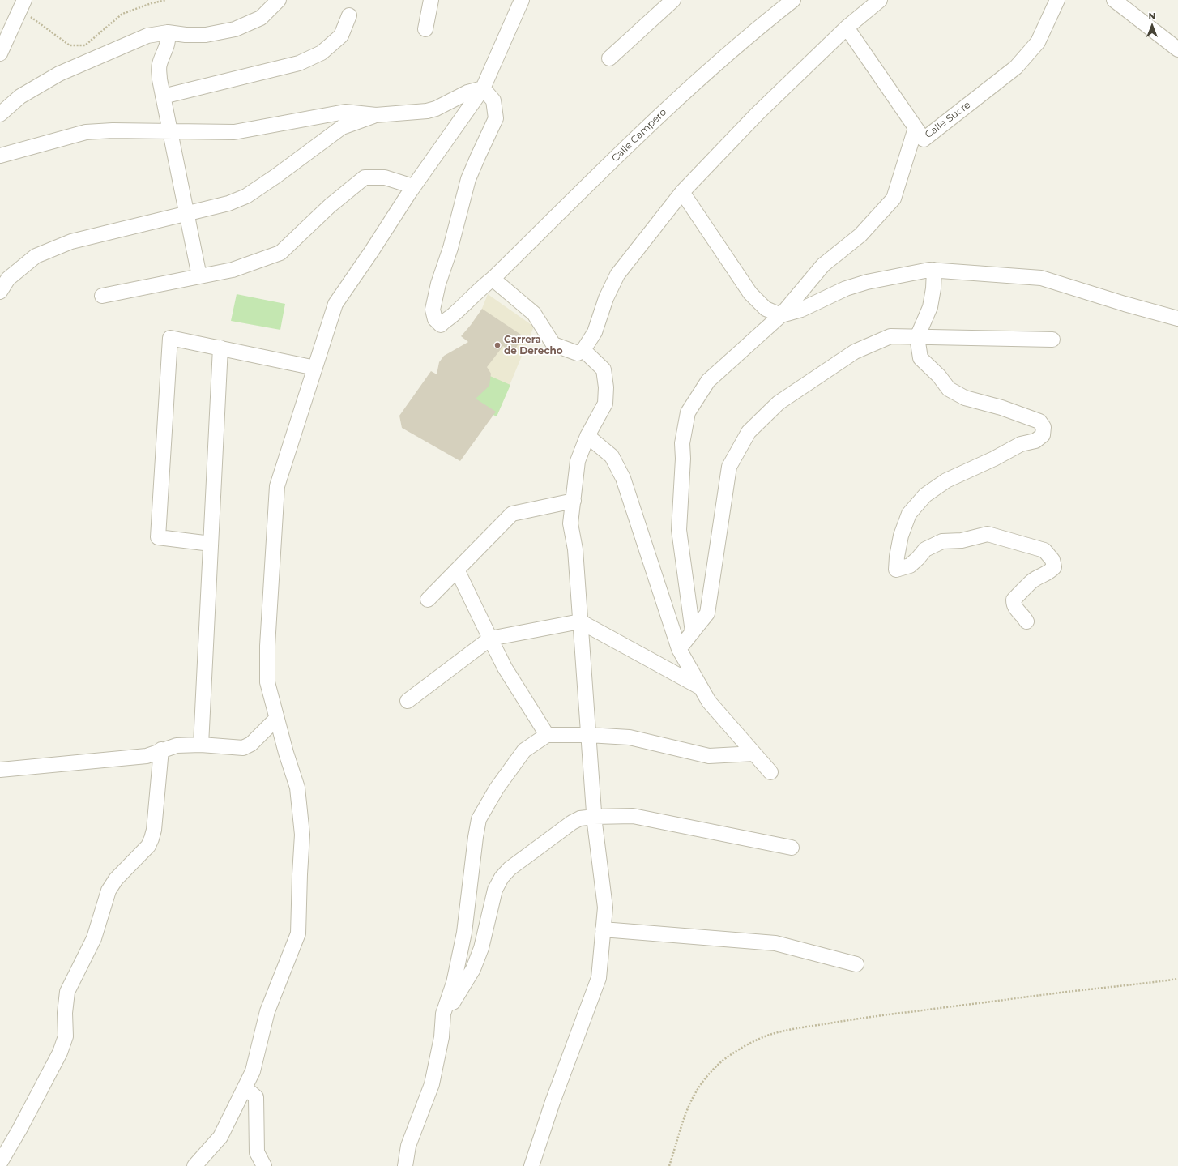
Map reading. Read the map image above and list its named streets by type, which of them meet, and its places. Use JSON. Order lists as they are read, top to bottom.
{
  "streets": {
    "street": ["Calle Sucre", "Calle Campero"]
  },
  "places": ["Carrera de Derecho"],
  "north": "top"
}
